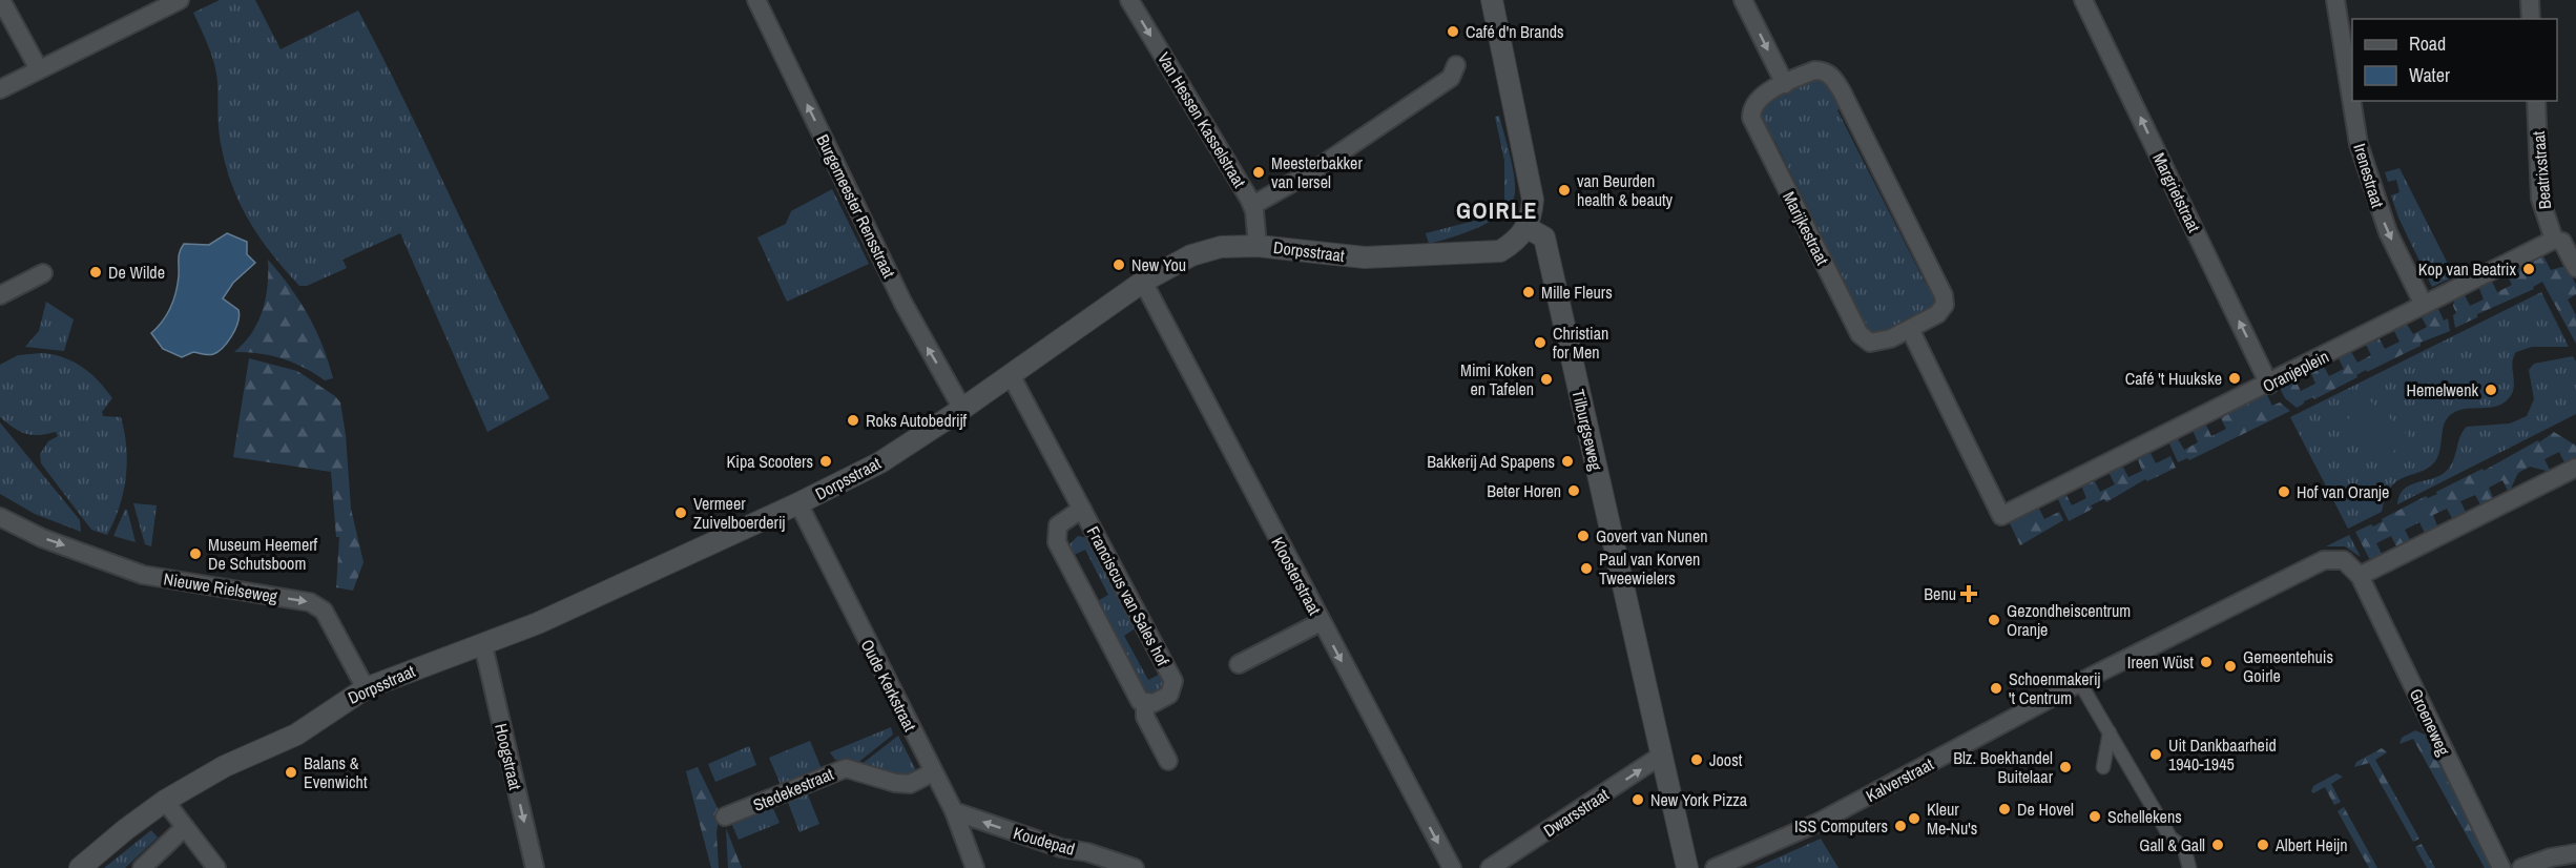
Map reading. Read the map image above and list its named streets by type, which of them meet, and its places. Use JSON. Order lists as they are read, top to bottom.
{
  "streets": {
    "street": [
      "Van Hessen Kasselstraat",
      "Beatrixstraat",
      "Irenestraat",
      "Margrietstraat",
      "Burgemeester Rensstraat",
      "Marijkestraat",
      "Dorpsstraat",
      "Oranjeplein",
      "Tilburgseweg",
      "Kloosterstraat",
      "Nieuwe Rielseweg",
      "Franciscus van Sales hof",
      "Oude Kerkstraat",
      "Groeneweg",
      "Hoogstraat",
      "Kalverstraat",
      "Stedekestraat",
      "Dwarsstraat",
      "Koudepad"
    ]
  },
  "crossings": [
    ["Van Hessen Kasselstraat", "Dorpsstraat"],
    ["Beatrixstraat", "Oranjeplein"],
    ["Irenestraat", "Oranjeplein"],
    ["Margrietstraat", "Oranjeplein"],
    ["Burgemeester Rensstraat", "Dorpsstraat"],
    ["Marijkestraat", "Oranjeplein"],
    ["Dorpsstraat", "Tilburgseweg"],
    ["Dorpsstraat", "Kloosterstraat"],
    ["Dorpsstraat", "Nieuwe Rielseweg"],
    ["Dorpsstraat", "Franciscus van Sales hof"],
    ["Dorpsstraat", "Oude Kerkstraat"],
    ["Dorpsstraat", "Hoogstraat"],
    ["Tilburgseweg", "Dwarsstraat"],
    ["Oude Kerkstraat", "Stedekestraat"],
    ["Oude Kerkstraat", "Koudepad"]
  ],
  "one_way": [
    "Van Hessen Kasselstraat",
    "Irenestraat",
    "Margrietstraat",
    "Burgemeester Rensstraat",
    "Kloosterstraat",
    "Nieuwe Rielseweg",
    "Hoogstraat",
    "Dwarsstraat",
    "Koudepad"
  ],
  "districts": ["GOIRLE"],
  "places": {
    "other": [
      "Café d'n Brands",
      "Meesterbakker van Iersel",
      "van Beurden health & beauty",
      "New You",
      "Kop van Beatrix",
      "De Wilde",
      "Mille Fleurs",
      "Christian for Men",
      "Café 't Huukske",
      "Mimi Koken en Tafelen",
      "Hemelwenk",
      "Roks Autobedrijf",
      "Kipa Scooters",
      "Bakkerij Ad Spapens",
      "Beter Horen",
      "Hof van Oranje",
      "Vermeer Zuivelboerderij",
      "Govert van Nunen",
      "Museum Heemerf De Schutsboom",
      "Paul van Korven Tweewielers",
      "Gezondheiscentrum Oranje",
      "Ireen Wüst",
      "Gemeentehuis Goirle",
      "Schoenmakerij 't Centrum",
      "Uit Dankbaarheid 1940-1945",
      "Joost",
      "Blz. Boekhandel Buitelaar",
      "Balans & Evenwicht",
      "New York Pizza",
      "De Hovel",
      "Schellekens",
      "Kleur Me-Nu's",
      "ISS Computers",
      "Gall & Gall",
      "Albert Heijn"
    ],
    "health": ["Benu"]
  },
  "legend": ["Road", "Water"]
}
